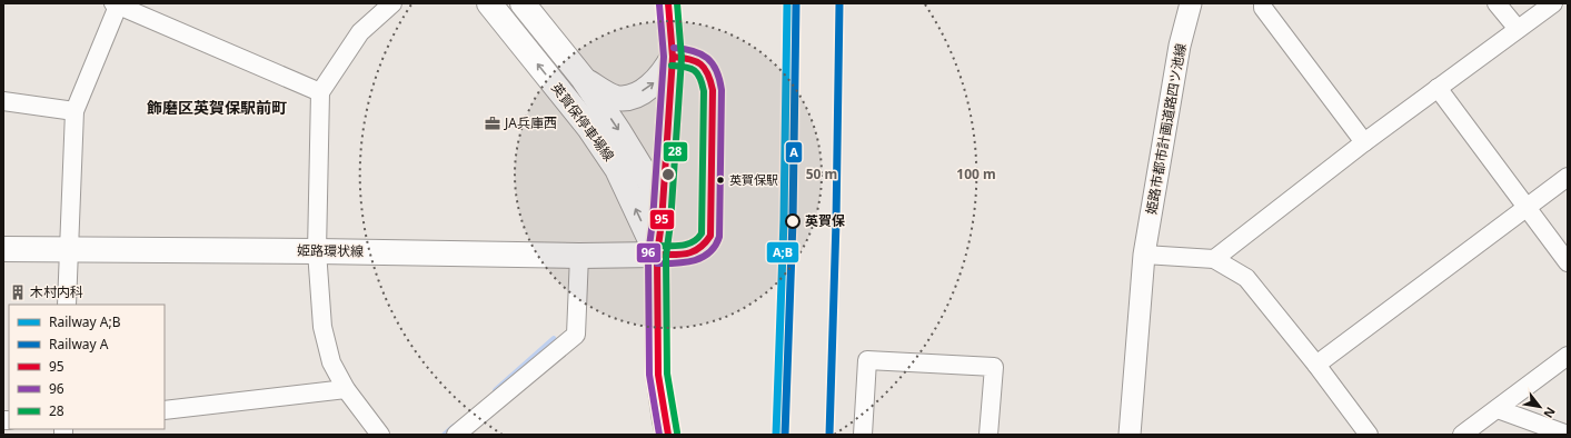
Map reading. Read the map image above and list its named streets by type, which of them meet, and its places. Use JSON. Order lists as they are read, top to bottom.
{
  "streets": {
    "main road": ["英賀保停車場線", "姫路環状線"],
    "street": ["姫路市都市計画道路四ツ池線"]
  },
  "crossings": [
    ["英賀保停車場線", "姫路環状線"]
  ],
  "districts": ["飾磨区英賀保駅前町"],
  "places": {
    "office": ["JA兵庫西"],
    "other": ["英賀保駅", "英賀保"],
    "building": ["木村内科"]
  },
  "lines": [
    "rail line A;B",
    "rail line A",
    "transit line 95",
    "transit line 28",
    "transit line 96"
  ],
  "legend": [
    "Railway A;B",
    "Railway A",
    "95",
    "96",
    "28"
  ],
  "north": "bottom right",
  "rings": ["50 m", "100 m"]
}
